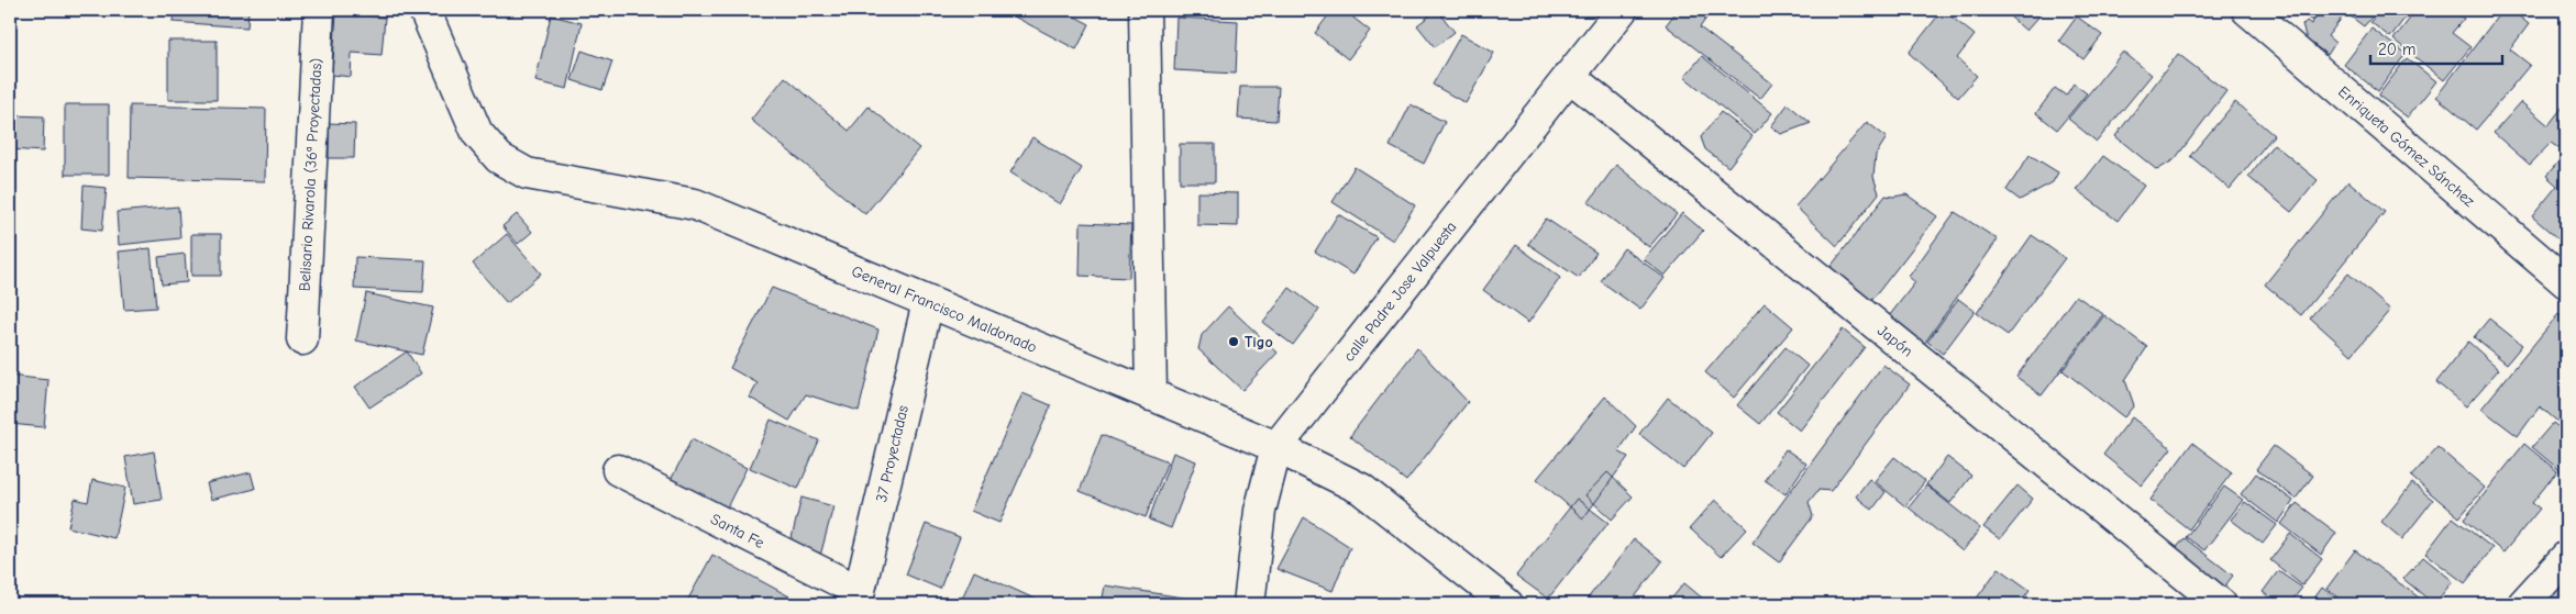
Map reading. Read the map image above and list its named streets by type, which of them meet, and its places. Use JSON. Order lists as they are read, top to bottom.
{
  "streets": {
    "street": [
      "Enriqueta Gómez Sánchez",
      "Belisario Rivarola (36ª Proyectadas)",
      "calle Padre Jose Valpuesta",
      "General Francisco Maldonado",
      "Japón",
      "37 Proyectadas",
      "Santa Fe"
    ]
  },
  "crossings": [
    ["calle Padre Jose Valpuesta", "General Francisco Maldonado"],
    ["calle Padre Jose Valpuesta", "Japón"],
    ["General Francisco Maldonado", "37 Proyectadas"],
    ["37 Proyectadas", "Santa Fe"]
  ],
  "places": ["Tigo"],
  "scale_bar": "20 m"
}
